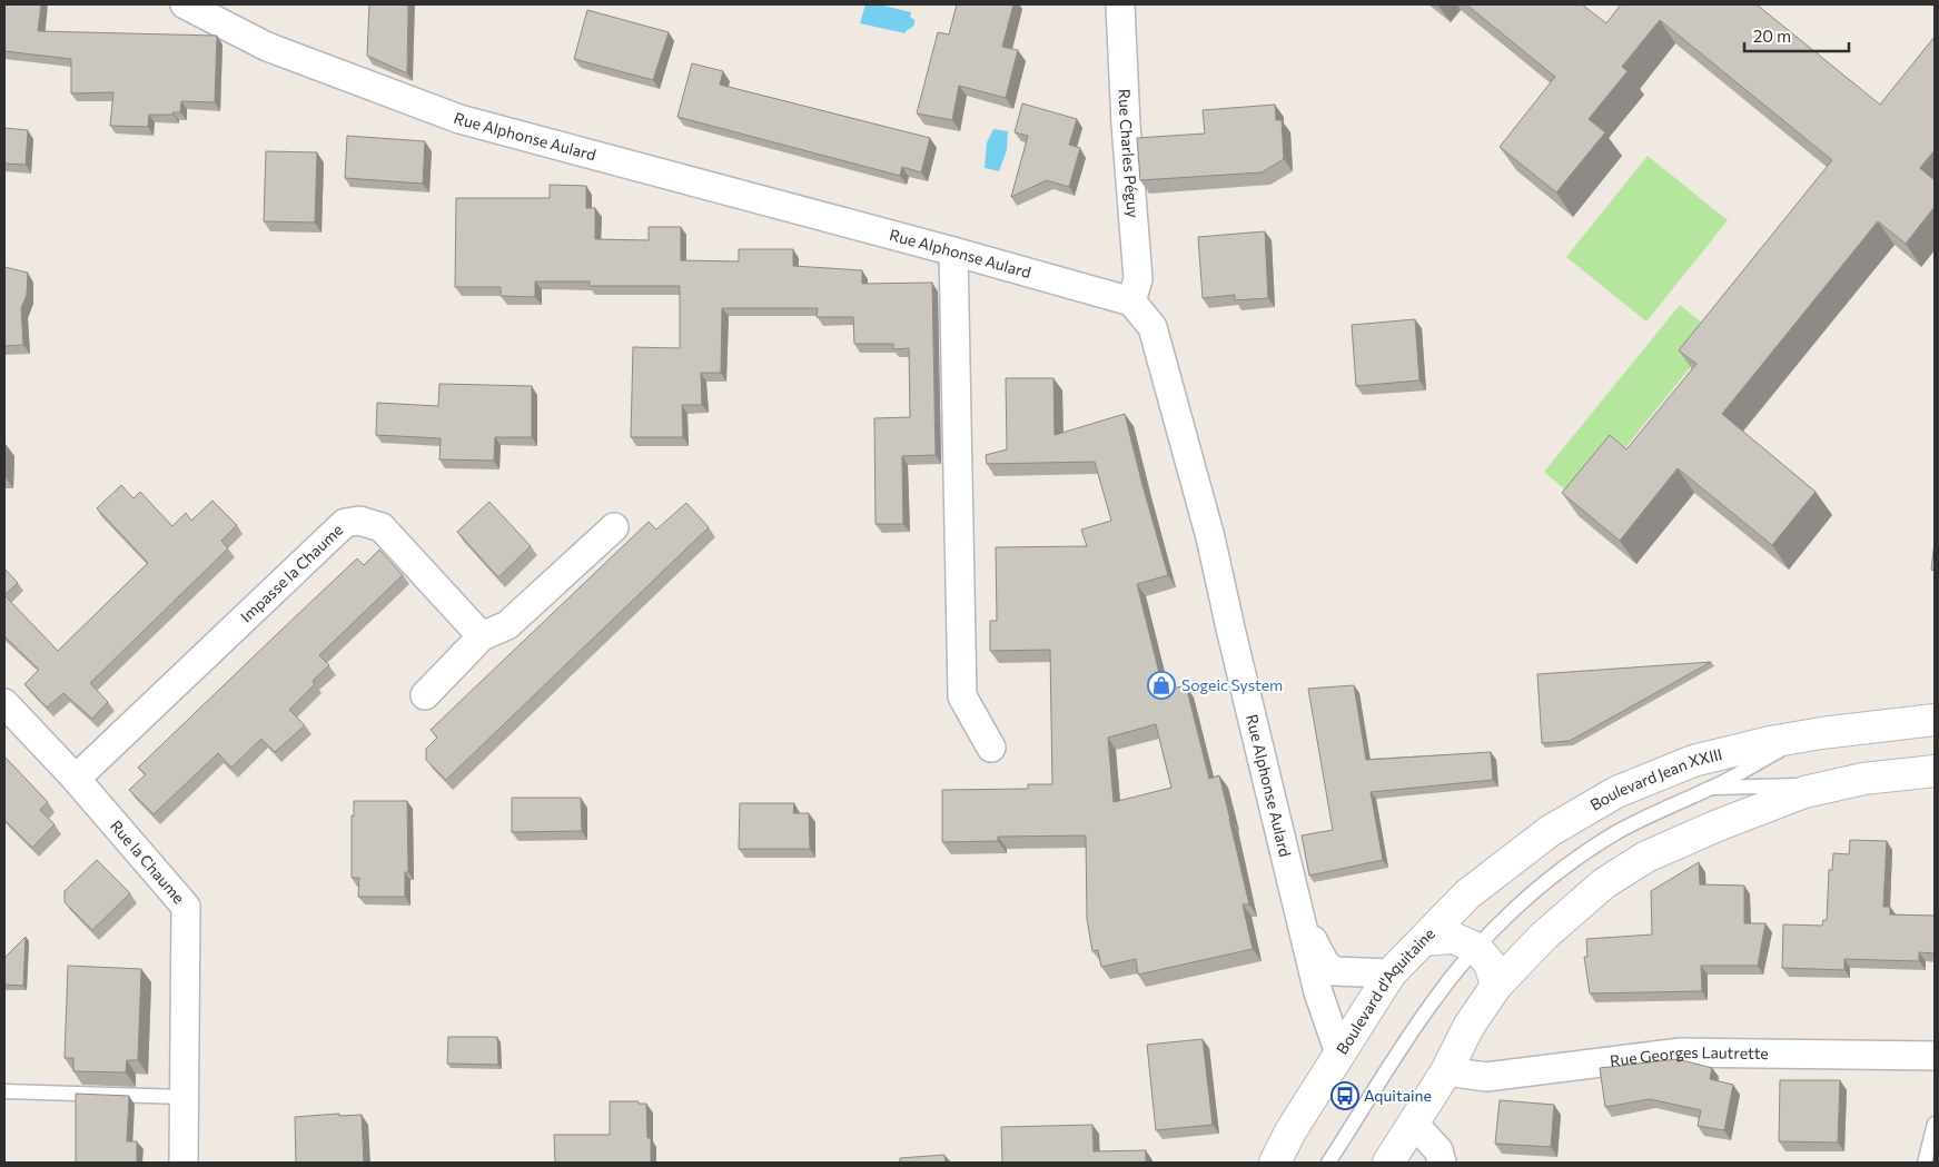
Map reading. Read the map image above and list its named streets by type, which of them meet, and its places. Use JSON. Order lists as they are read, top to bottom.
{
  "streets": {
    "main road": ["Boulevard Jean XXIII", "Boulevard d'Aquitaine"],
    "street": [
      "Rue Alphonse Aulard",
      "Rue Charles Péguy",
      "Impasse la Chaume",
      "Rue la Chaume",
      "Rue Georges Lautrette"
    ]
  },
  "crossings": [
    ["Rue Alphonse Aulard", "Rue Charles Péguy"],
    ["Rue Alphonse Aulard", "Boulevard d'Aquitaine"],
    ["Impasse la Chaume", "Rue la Chaume"],
    ["Boulevard Jean XXIII", "Boulevard d'Aquitaine"]
  ],
  "places": {
    "shop": ["Sogeic System"],
    "bus stop": ["Aquitaine"]
  },
  "scale_bar": "20 m"
}
